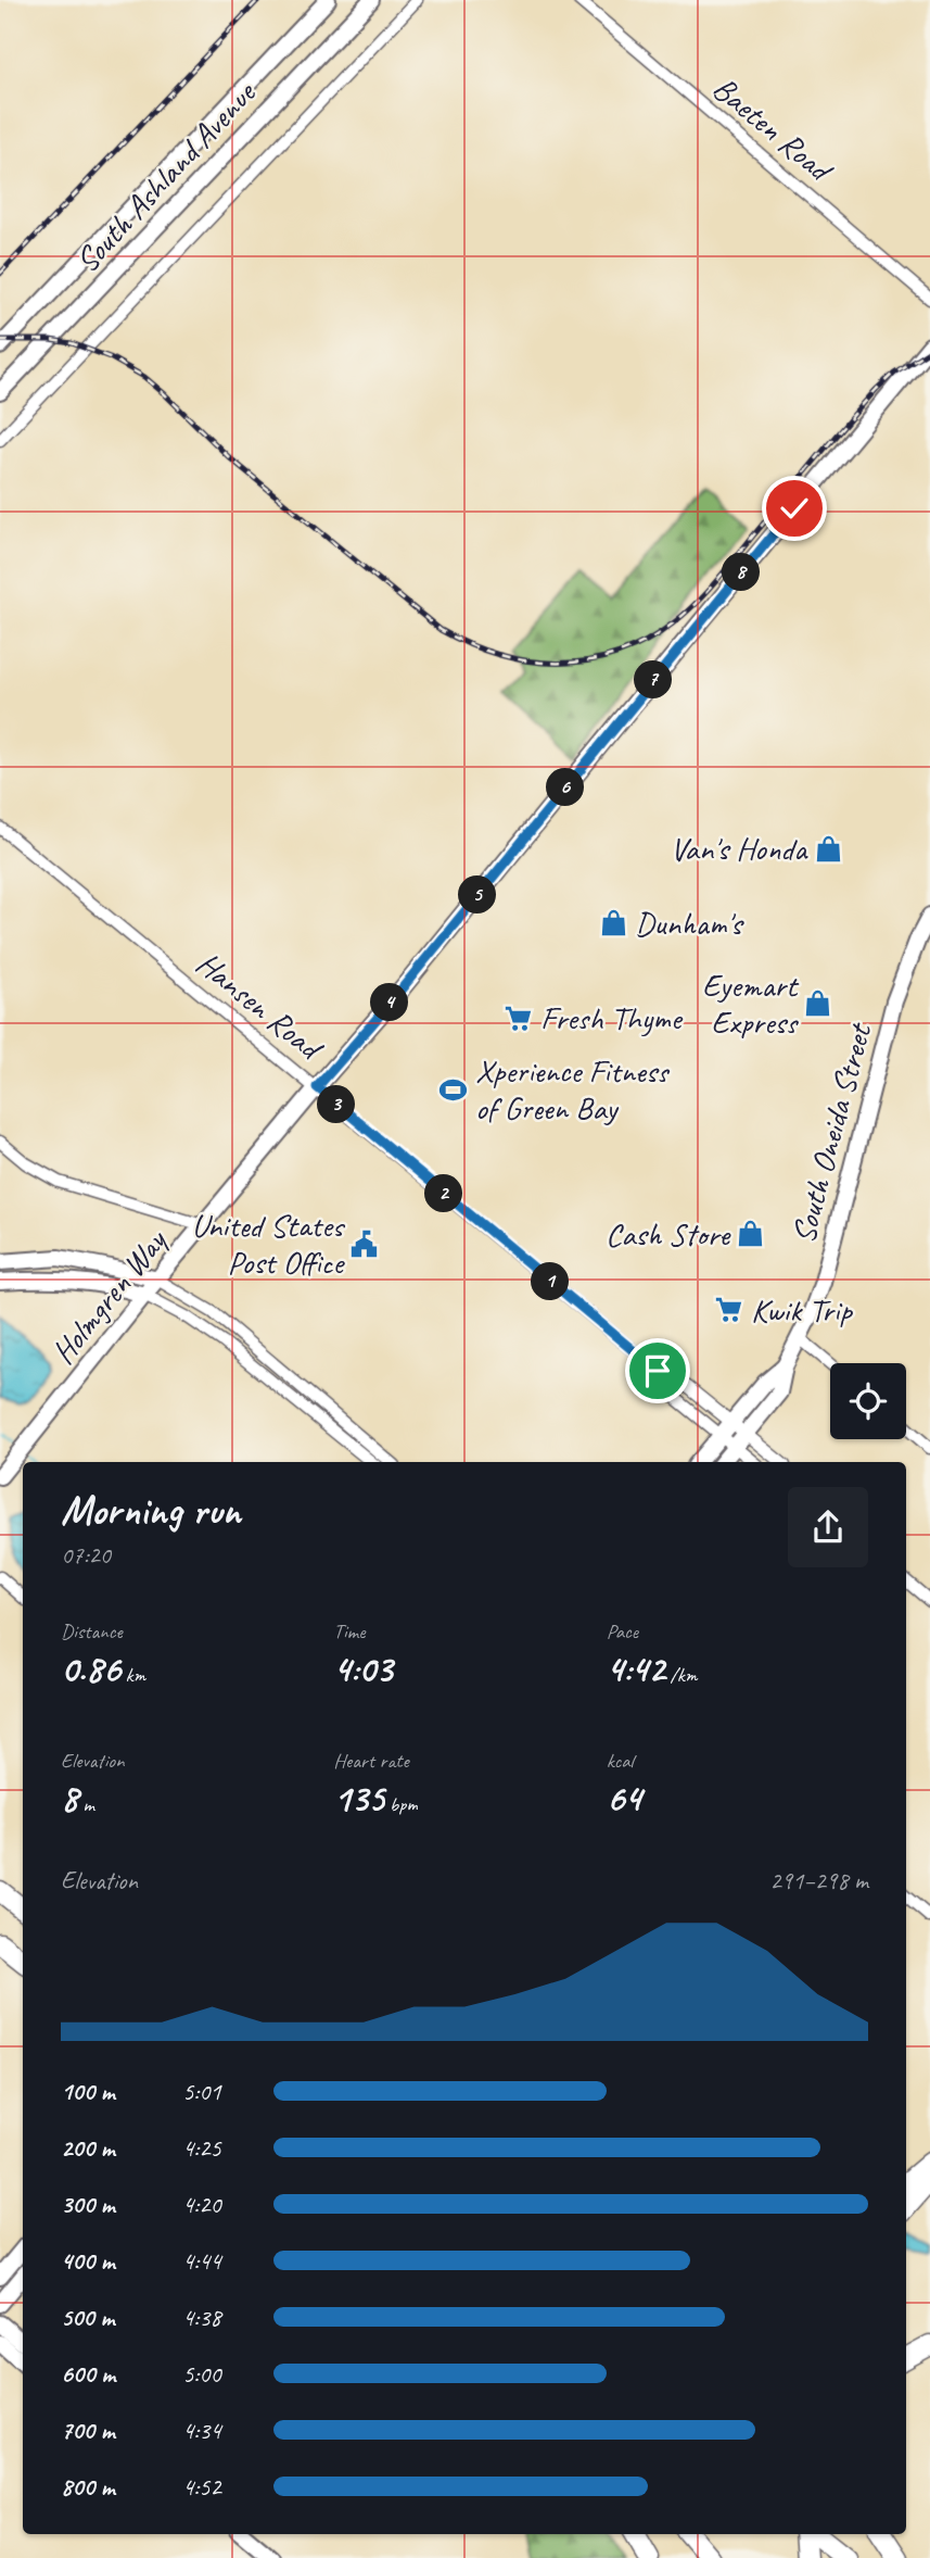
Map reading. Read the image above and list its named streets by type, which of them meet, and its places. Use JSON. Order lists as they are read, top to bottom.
{
  "streets": {
    "street": [
      "Baeten Road",
      "South Ashland Avenue",
      "Hansen Road",
      "South Oneida Street",
      "Holmgren Way"
    ]
  },
  "crossings": [
    ["Hansen Road", "South Oneida Street"],
    ["Hansen Road", "Holmgren Way"]
  ],
  "places": {
    "shop": [
      "Van's Honda",
      "Dunham's",
      "Eyemart Express",
      "Cash Store"
    ],
    "supermarket": ["Fresh Thyme", "Kwik Trip"],
    "sports": ["Xperience Fitness of Green Bay"],
    "public building": ["United States Post Office"]
  },
  "page": {
    "pins": [
      "8",
      "7",
      "6",
      "5",
      "4",
      "3",
      "2",
      "1"
    ],
    "heading": ["Morning run", "07:20"],
    "stats": [
      ["Distance", "0.86 km"],
      ["Time", "4:03"],
      ["Pace", "4:42 /km"],
      ["Elevation", "8 m"],
      ["Heart rate", "135 bpm"],
      ["kcal", "64"]
    ],
    "chart": ["Elevation", "291–298 m"],
    "list": [
      {
        "name": "100 m",
        "note": "5:01"
      },
      {
        "name": "200 m",
        "note": "4:25"
      },
      {
        "name": "300 m",
        "note": "4:20"
      },
      {
        "name": "400 m",
        "note": "4:44"
      },
      {
        "name": "500 m",
        "note": "4:38"
      },
      {
        "name": "600 m",
        "note": "5:00"
      },
      {
        "name": "700 m",
        "note": "4:34"
      },
      {
        "name": "800 m",
        "note": "4:52"
      }
    ]
  }
}
